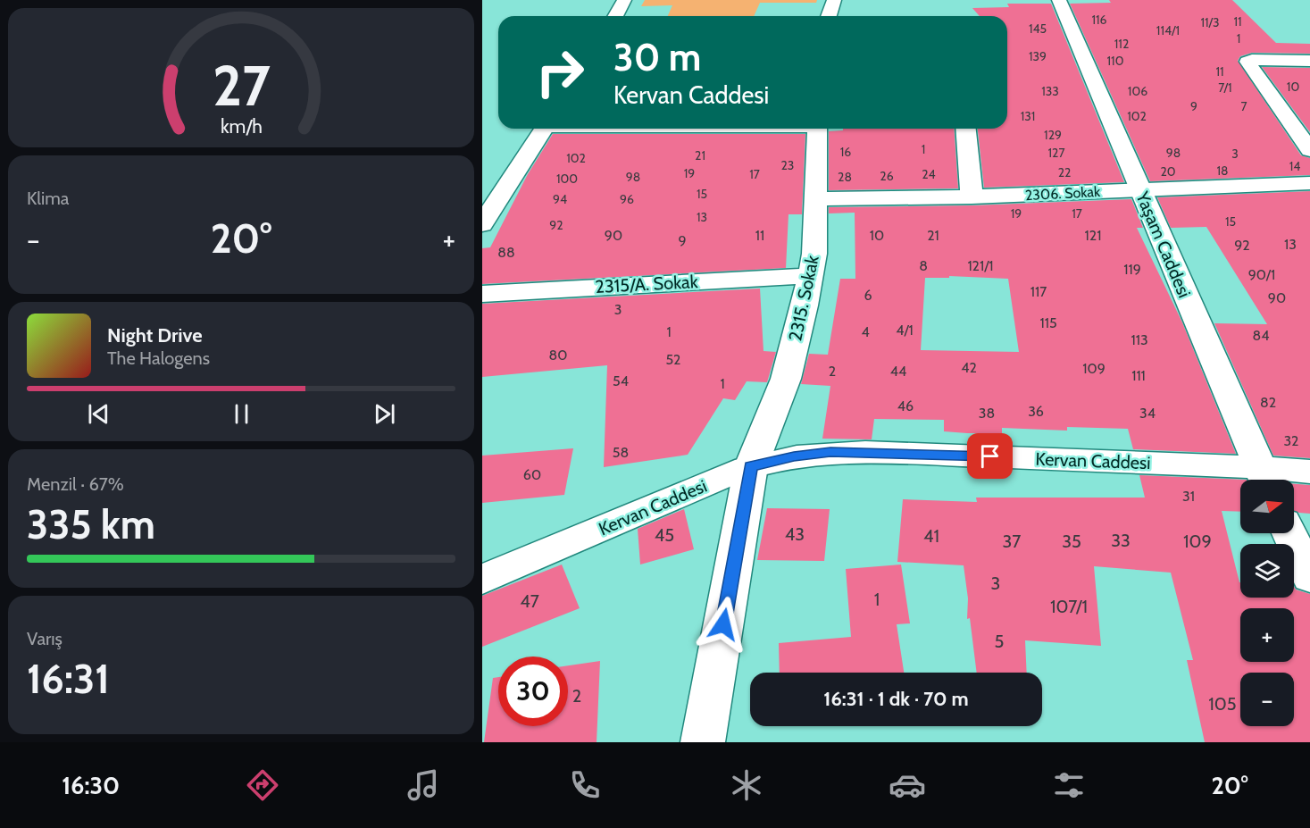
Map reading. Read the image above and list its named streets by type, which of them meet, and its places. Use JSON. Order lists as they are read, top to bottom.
{
  "streets": {
    "street": [
      "2306. Sokak",
      "Yaşam Caddesi",
      "2315/A. Sokak",
      "2315. Sokak",
      "Kervan Caddesi"
    ]
  },
  "crossings": [
    ["2306. Sokak", "Yaşam Caddesi"],
    ["2306. Sokak", "2315. Sokak"],
    ["Yaşam Caddesi", "Kervan Caddesi"],
    ["2315/A. Sokak", "2315. Sokak"],
    ["2315. Sokak", "Kervan Caddesi"]
  ],
  "house_numbers": [
    "116",
    "11",
    "11/3",
    "145",
    "114/1",
    "1",
    "112",
    "139",
    "110",
    "11",
    "10",
    "7/1",
    "133",
    "106",
    "9",
    "7",
    "131",
    "102",
    "129",
    "1",
    "16",
    "127",
    "98",
    "3",
    "21",
    "102",
    "23",
    "14",
    "18",
    "20",
    "22",
    "19",
    "17",
    "24",
    "26",
    "98",
    "28",
    "100",
    "15",
    "94",
    "96",
    "19",
    "17",
    "13",
    "15",
    "92",
    "90",
    "11",
    "10",
    "21",
    "121",
    "9",
    "13",
    "92",
    "88",
    "8",
    "121/1",
    "119",
    "90/1",
    "117",
    "6",
    "90",
    "3",
    "115",
    "4/1",
    "1",
    "4",
    "84",
    "113",
    "80",
    "52",
    "42",
    "109",
    "2",
    "44",
    "111",
    "54",
    "1",
    "82",
    "46",
    "36",
    "38",
    "34",
    "32",
    "58",
    "60",
    "31",
    "43",
    "45",
    "41",
    "33",
    "37",
    "35",
    "109",
    "3",
    "1",
    "47",
    "107/1",
    "5",
    "2",
    "105"
  ],
  "north": "right",
  "page": {
    "turn": ["30 m", "Kervan Caddesi"],
    "tile": [
      "Klima",
      ["Menzil · 67%", "335 km"],
      ["Varış", "16:31"]
    ],
    "heat": ["−", "20°", "+"],
    "song": ["Night Drive", "The Halogens"],
    "map_buttons": ["+", "−"],
    "limit": "30",
    "trip": "16:31 · 1 dk · 70 m",
    "tabs": ["16:30", "20°"],
    "gauge": ["27", "km/h"]
  }
}
